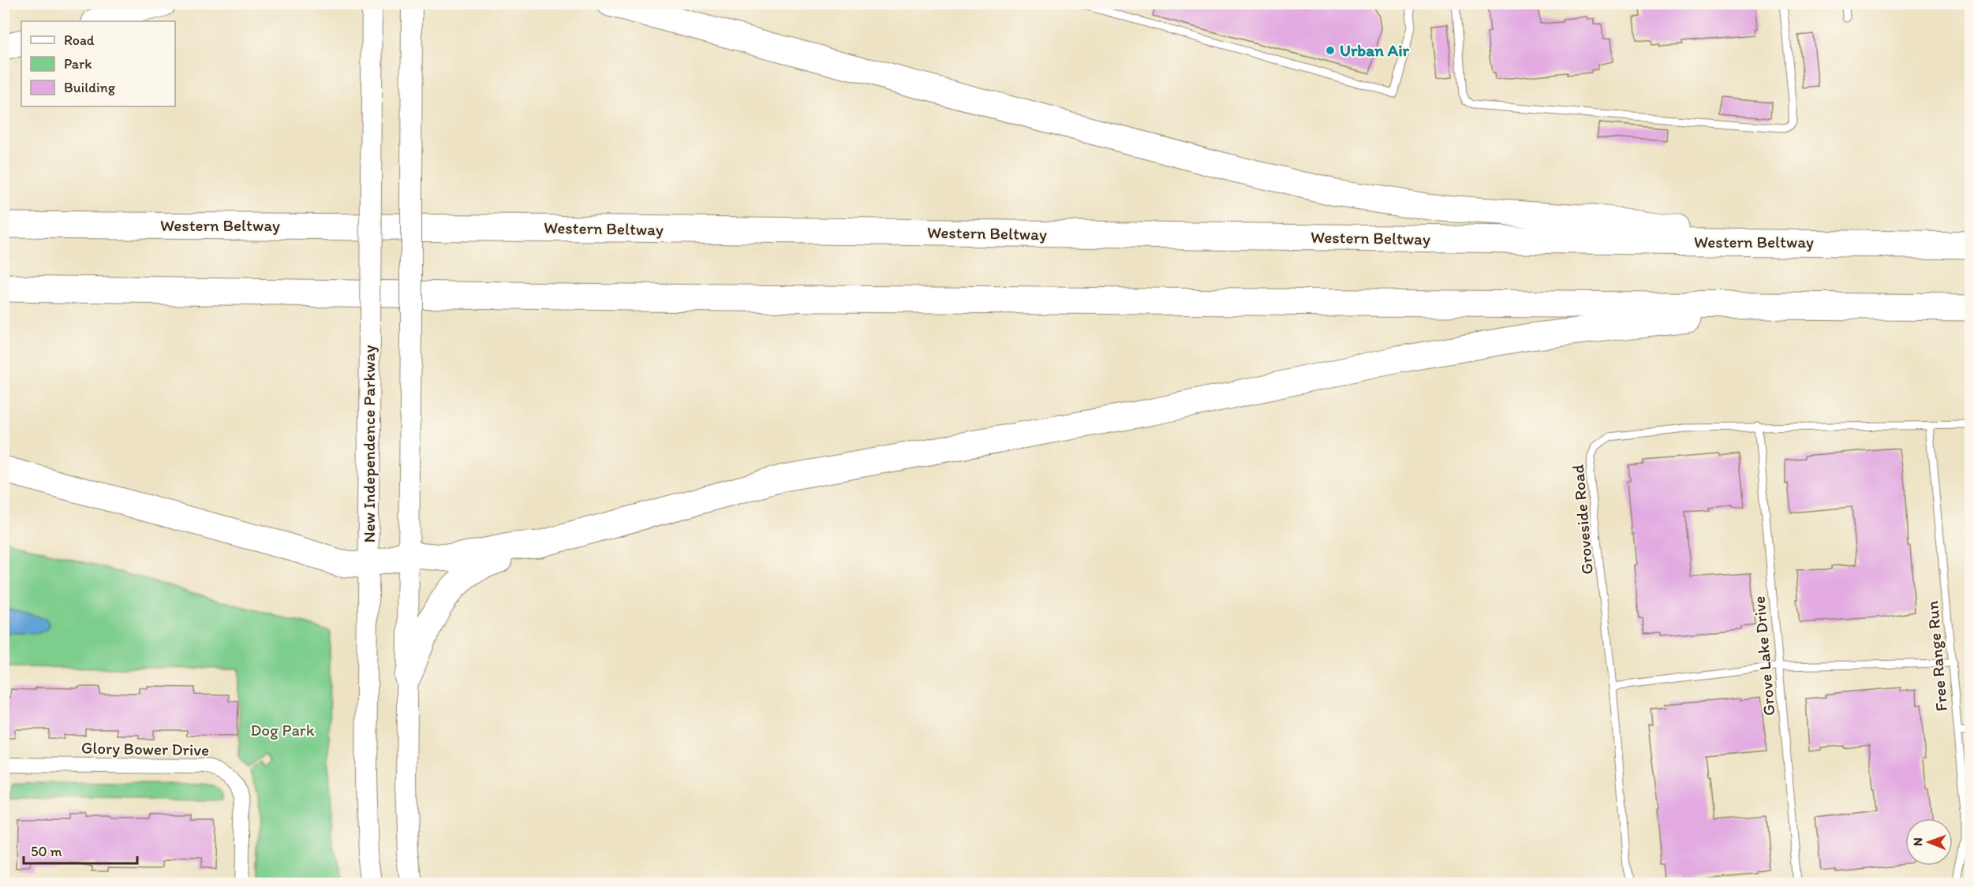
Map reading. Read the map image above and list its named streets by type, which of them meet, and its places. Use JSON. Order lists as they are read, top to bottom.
{
  "streets": {
    "highway": ["Western Beltway"],
    "main road": ["New Independence Parkway"],
    "street": ["Glory Bower Drive"],
    "lane": ["Groveside Road", "Grove Lake Drive", "Free Range Run"]
  },
  "crossings": [
    ["Groveside Road", "Grove Lake Drive"],
    ["Groveside Road", "Free Range Run"]
  ],
  "parks": ["Dog Park"],
  "places": ["Urban Air"],
  "legend": ["Road", "Park", "Building"],
  "scale_bar": "50 m",
  "north": "left"
}
